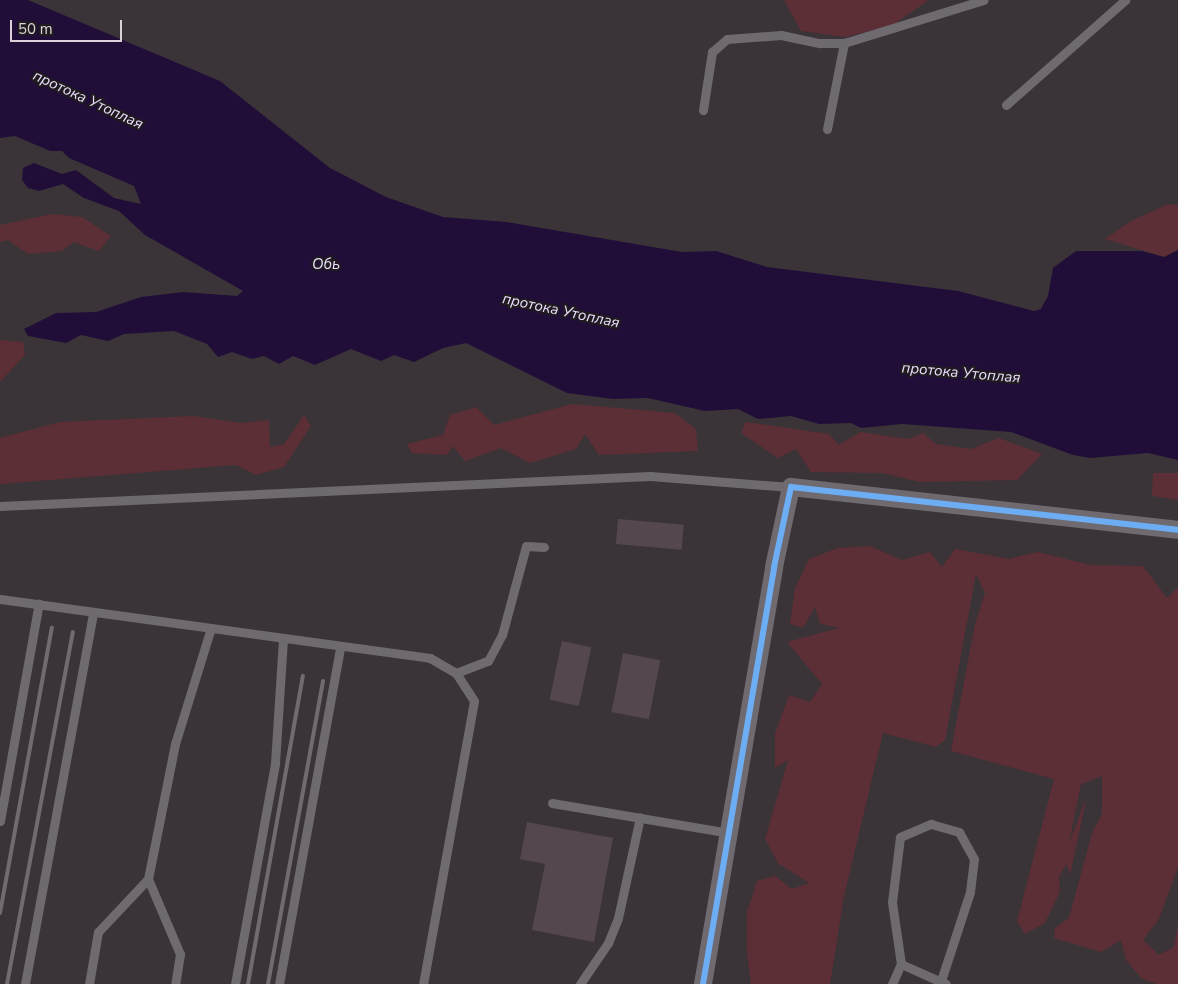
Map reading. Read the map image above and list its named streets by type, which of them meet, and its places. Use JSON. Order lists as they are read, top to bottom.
{
  "water": ["протока Утоплая", "Обь"],
  "scale_bar": "50 m"
}
